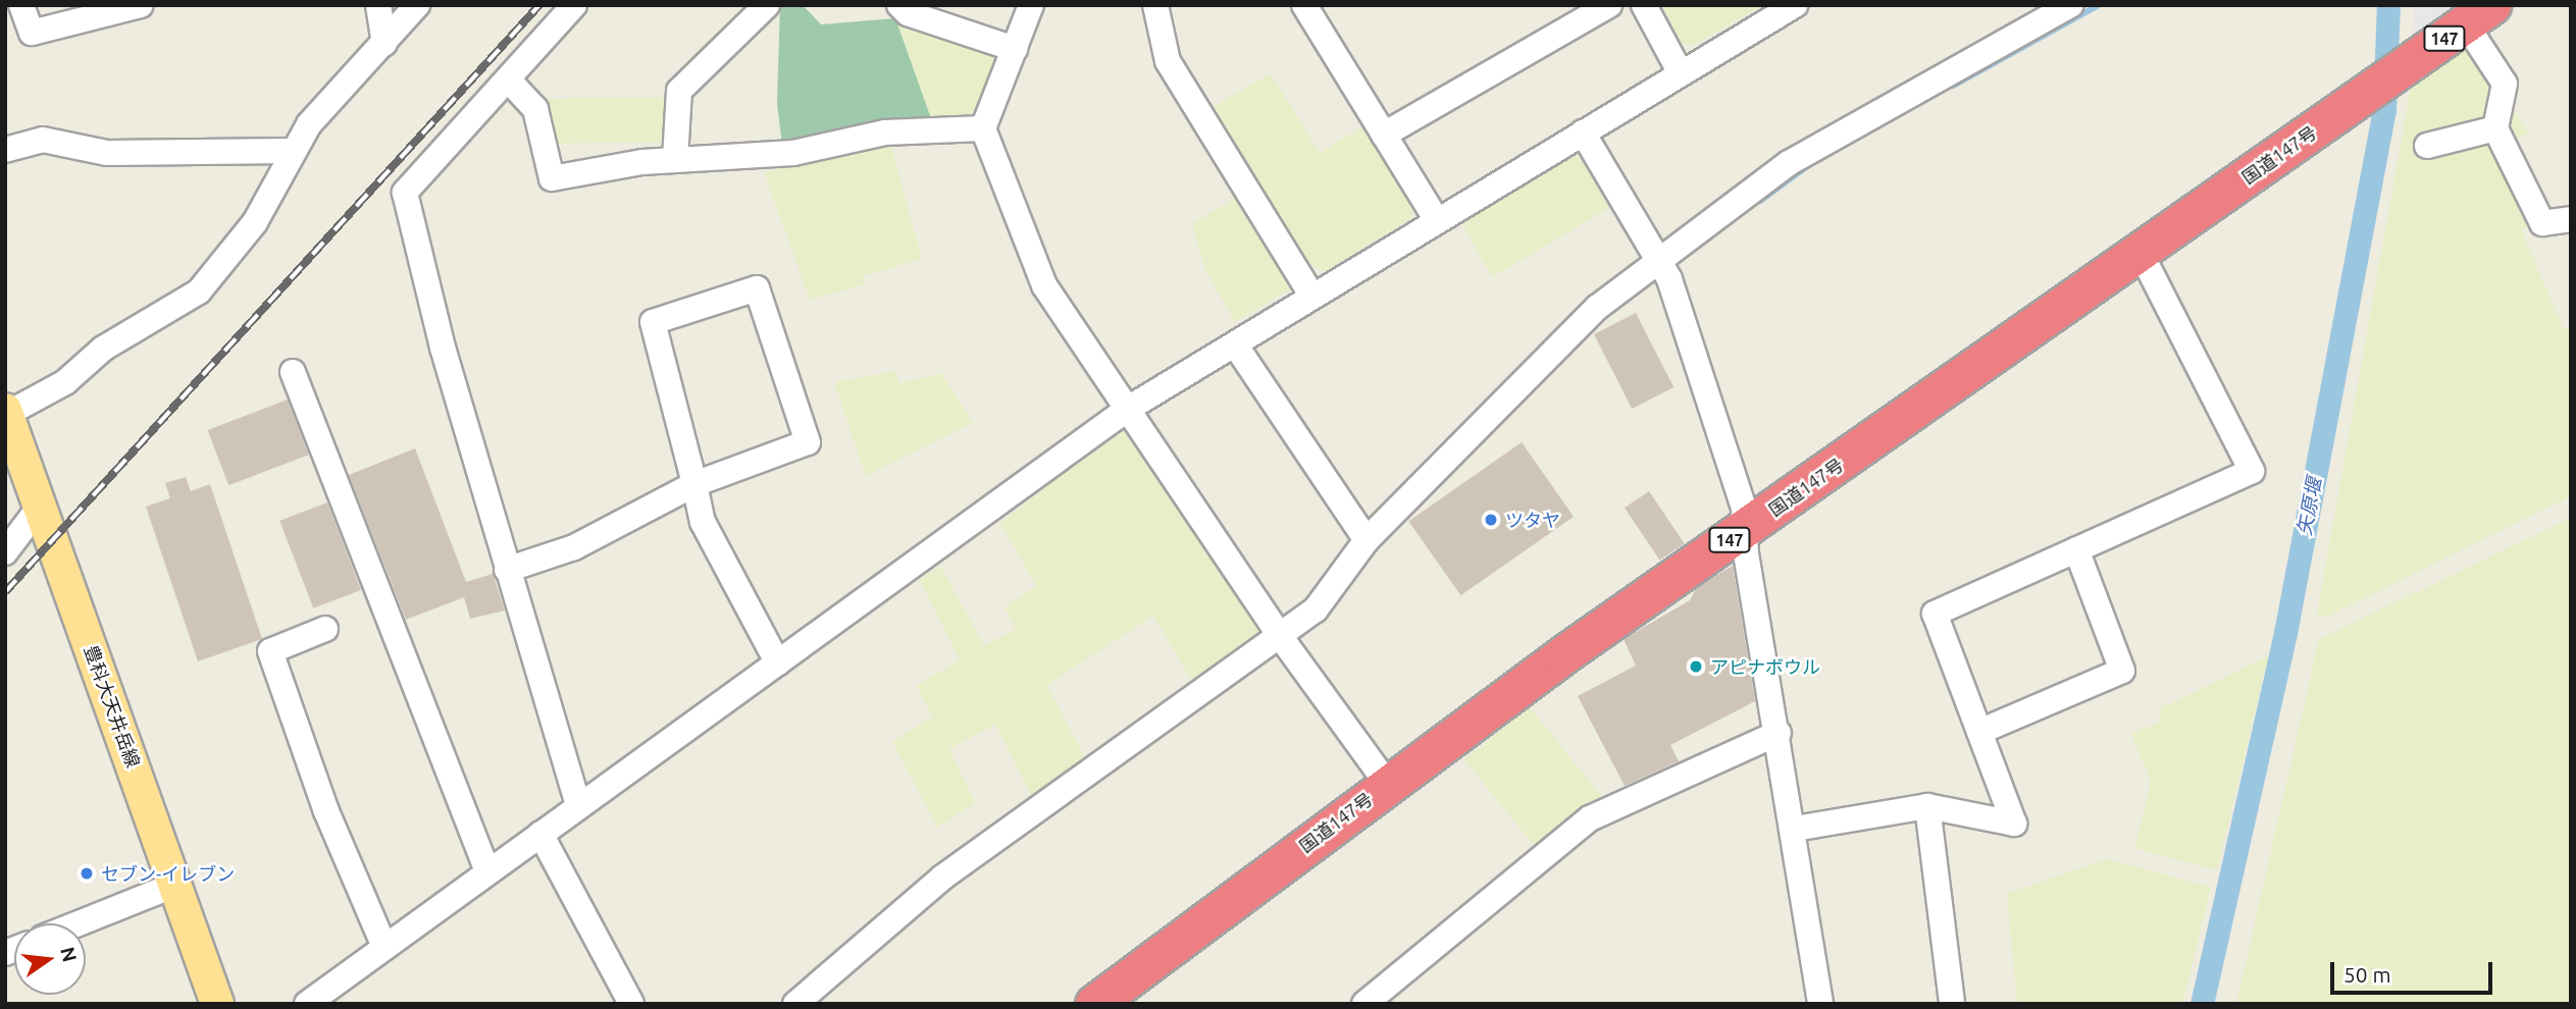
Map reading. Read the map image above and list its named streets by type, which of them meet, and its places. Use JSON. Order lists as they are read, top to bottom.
{
  "streets": {
    "highway": ["147", "国道147号"],
    "main road": ["豊科大天井岳線"]
  },
  "water": ["矢原堰"],
  "places": ["ツタヤ", "アピナボウル", "セブン-イレブン"],
  "scale_bar": "50 m",
  "north": "right"
}
